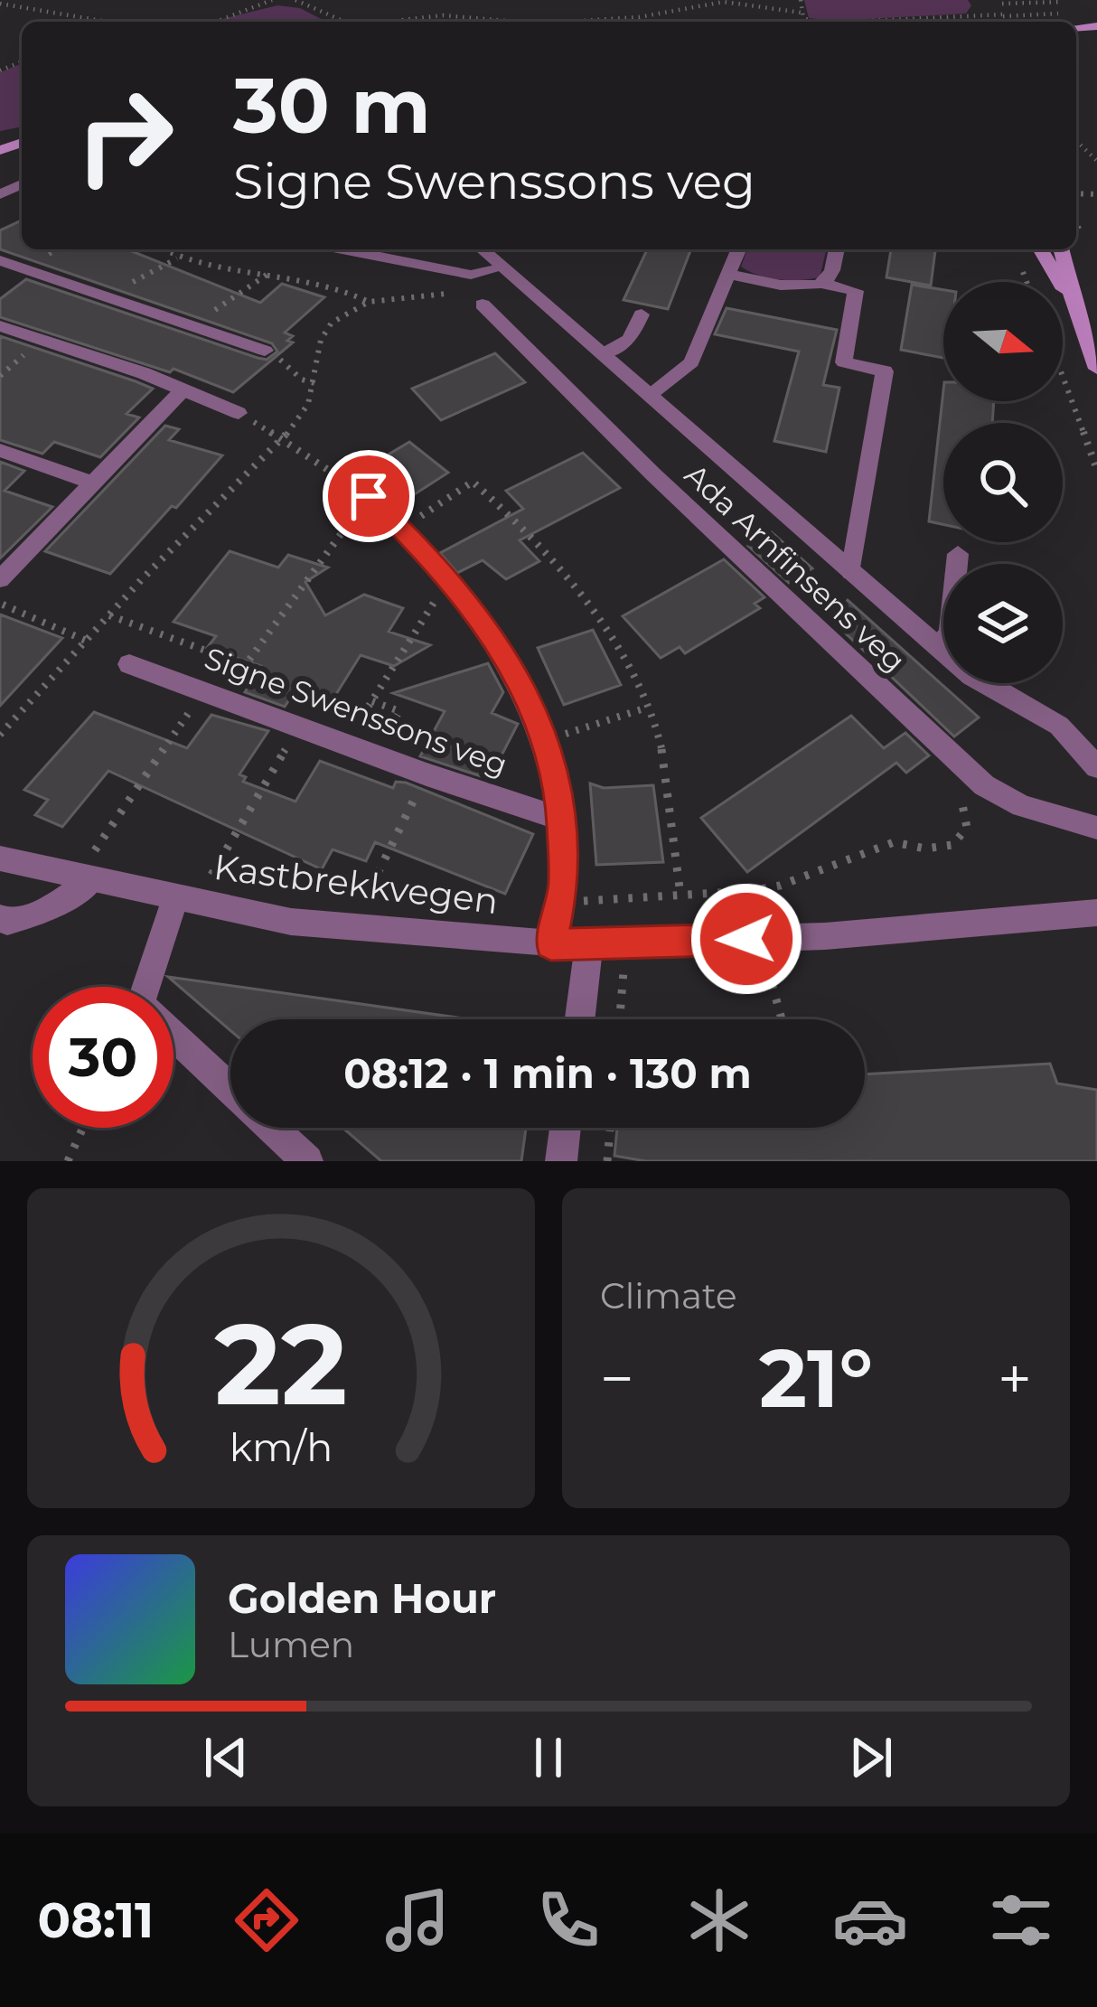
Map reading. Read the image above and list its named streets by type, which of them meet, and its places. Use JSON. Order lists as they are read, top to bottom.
{
  "streets": {
    "street": ["Ada Arnfinsens veg", "Signe Swenssons veg", "Kastbrekkvegen"]
  },
  "crossings": [
    ["Signe Swenssons veg", "Kastbrekkvegen"]
  ],
  "north": "right",
  "page": {
    "turn": ["30 m", "Signe Swenssons veg"],
    "limit": "30",
    "trip": "08:12 · 1 min · 130 m",
    "tile": "Climate",
    "heat": ["−", "21°", "+"],
    "song": ["Golden Hour", "Lumen"],
    "tabs": "08:11",
    "gauge": ["22", "km/h"]
  }
}
